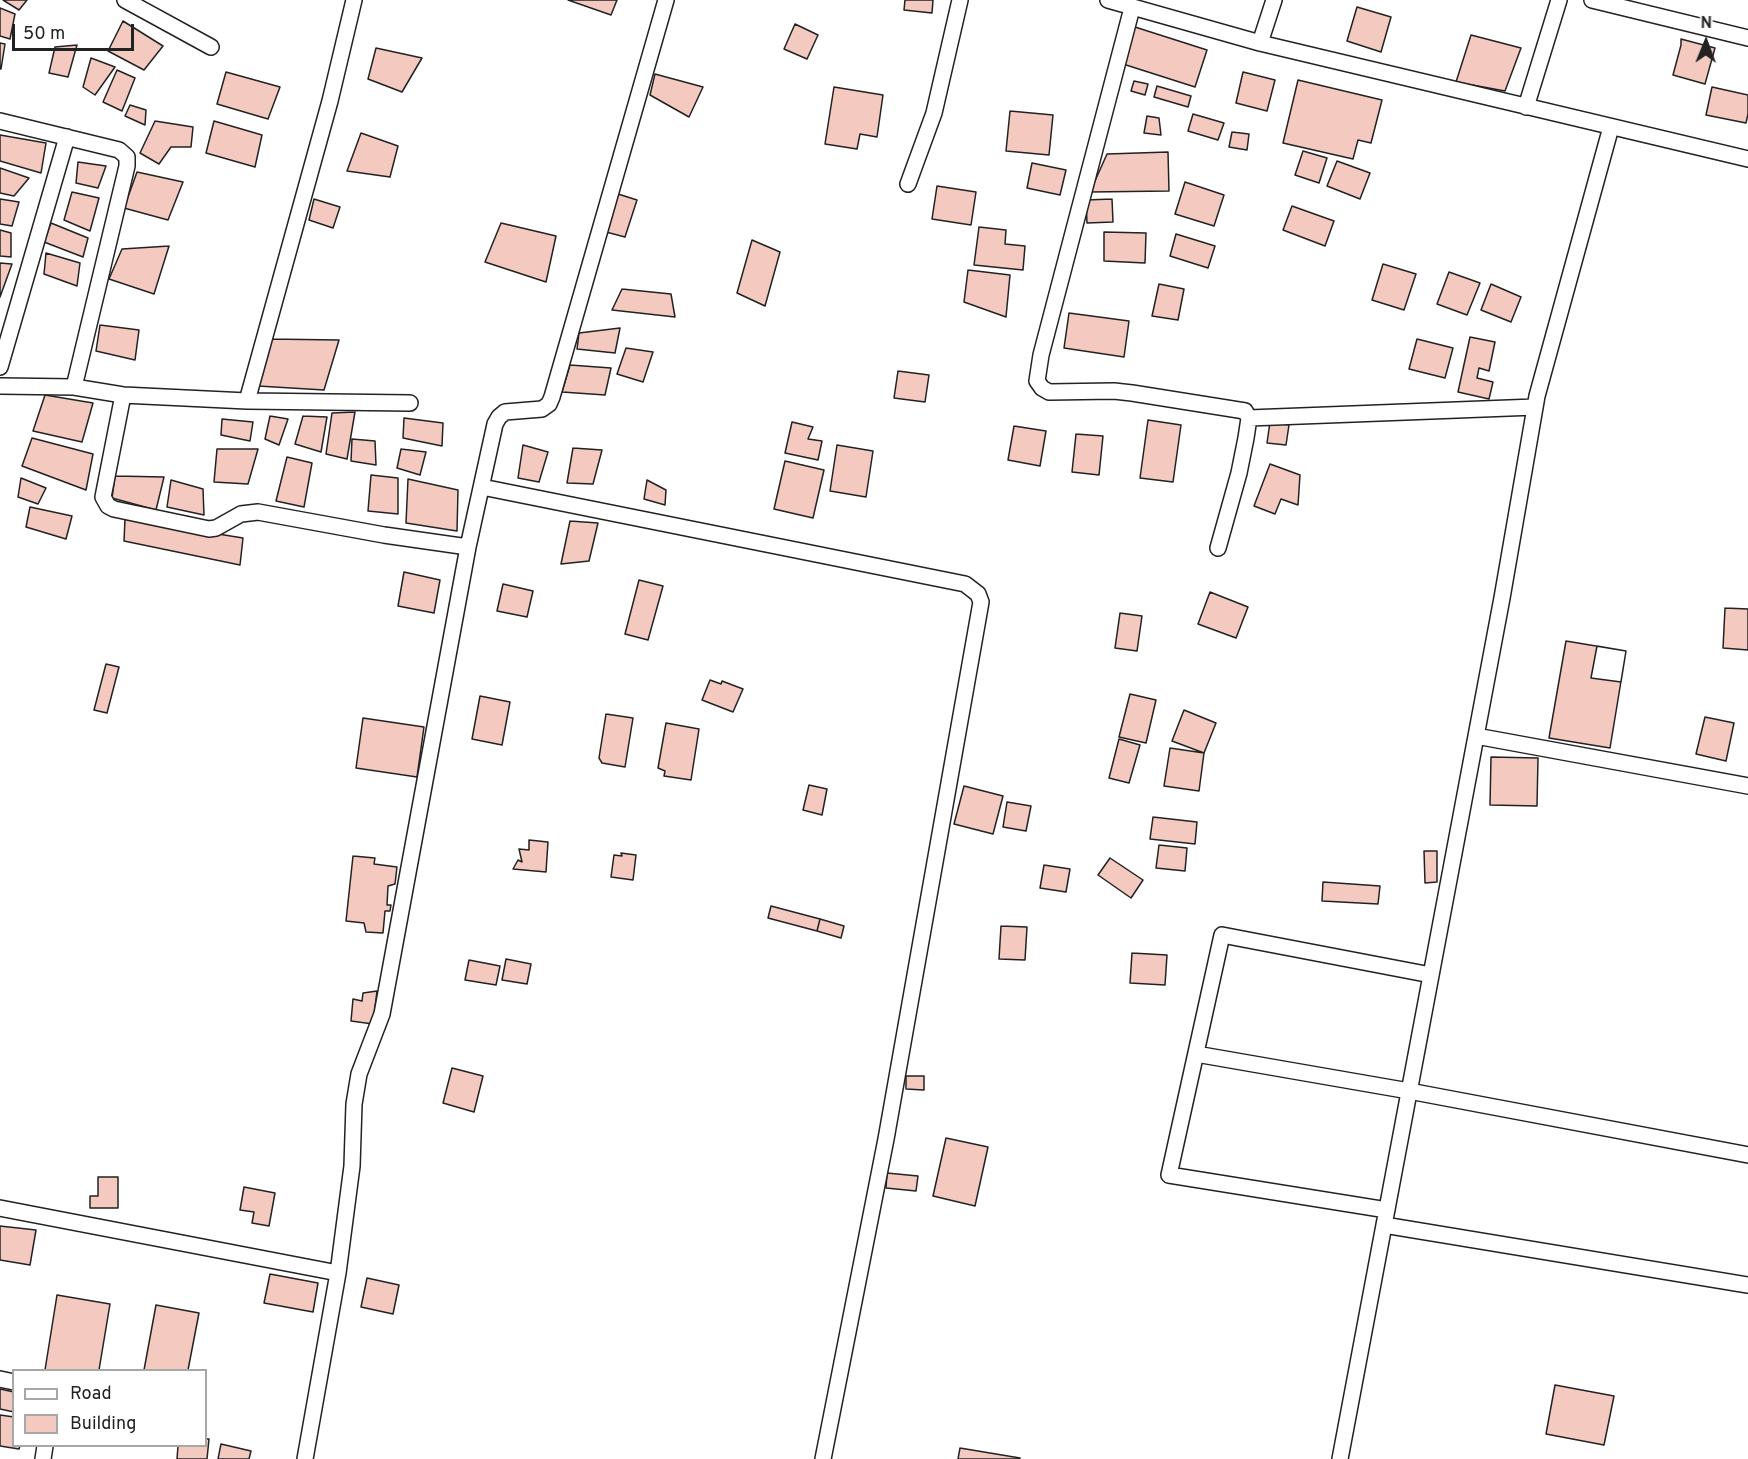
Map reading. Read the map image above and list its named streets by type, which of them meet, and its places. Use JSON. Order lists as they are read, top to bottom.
{
  "legend": ["Road", "Building"],
  "scale_bar": "50 m",
  "north": "top"
}
